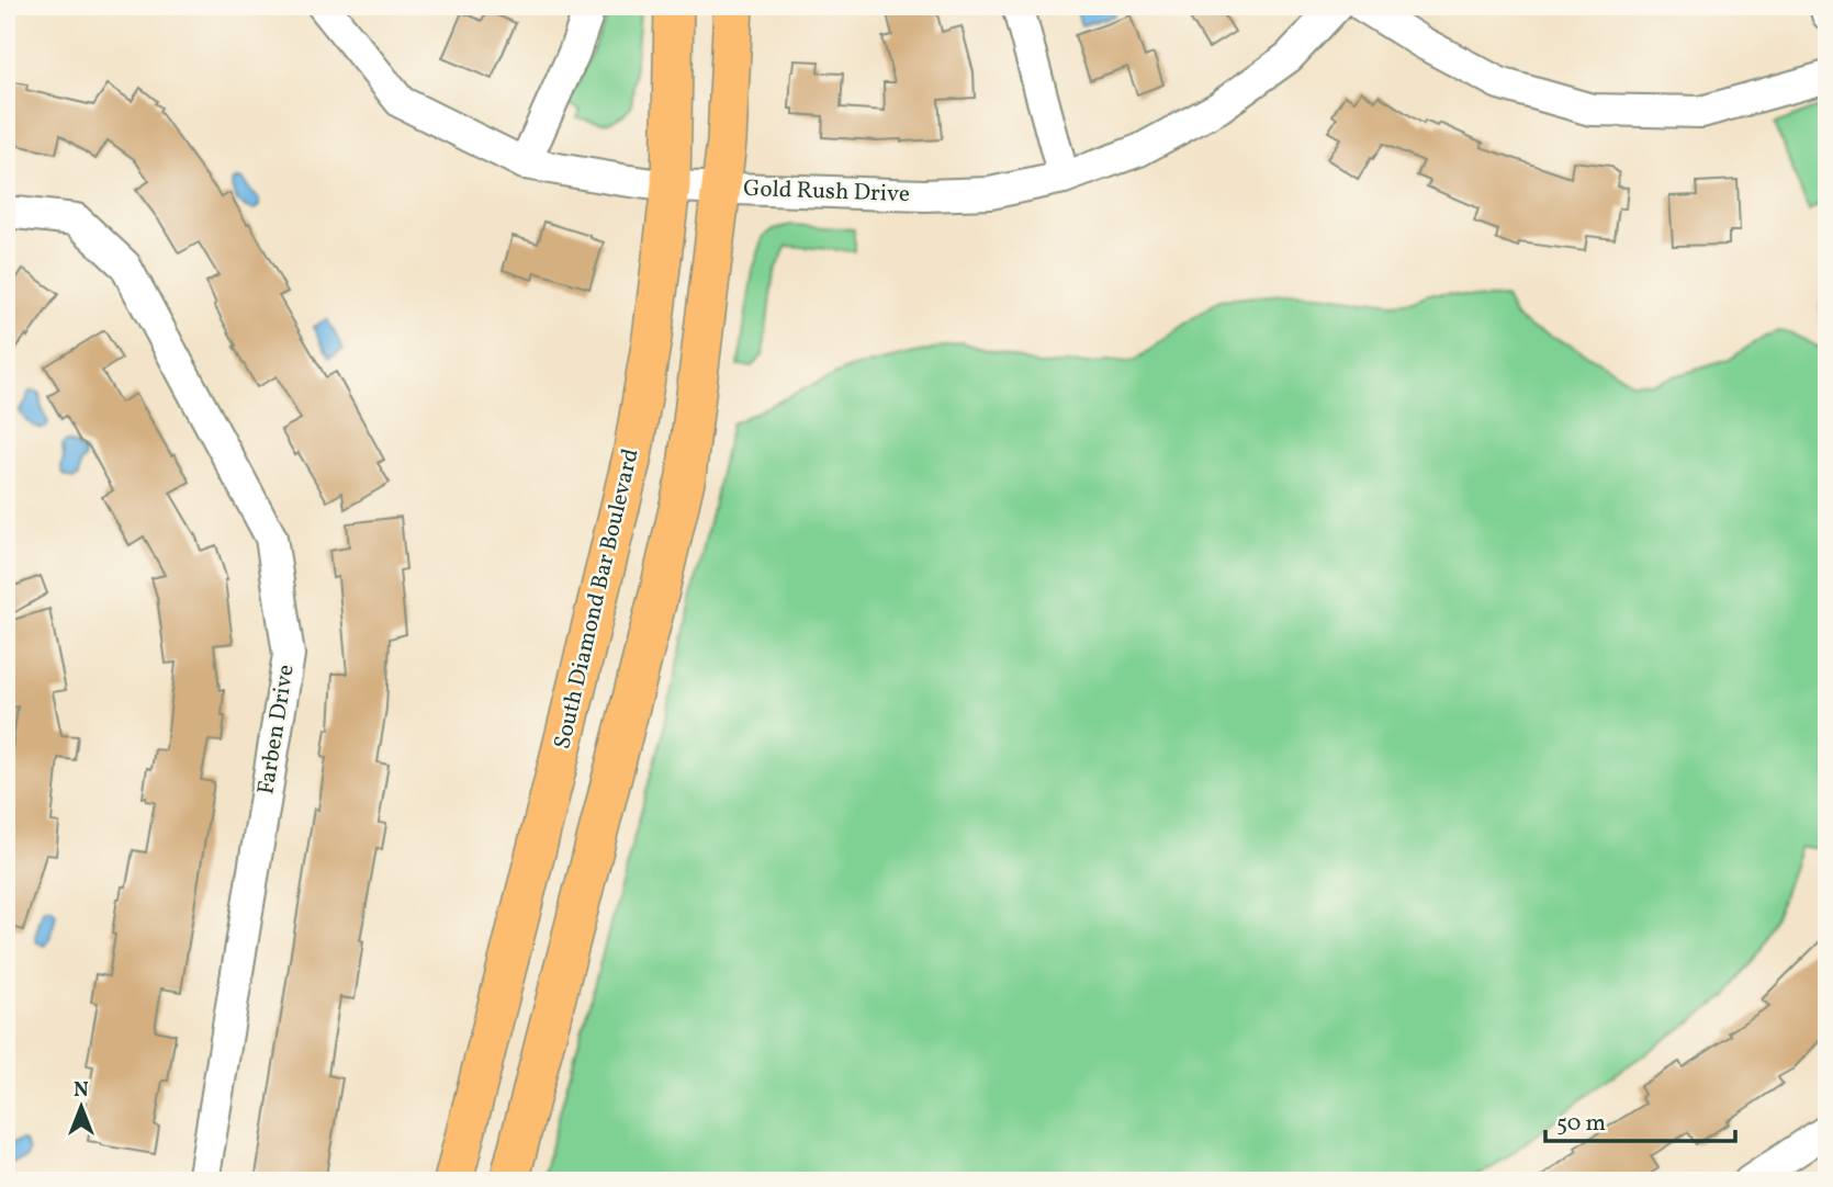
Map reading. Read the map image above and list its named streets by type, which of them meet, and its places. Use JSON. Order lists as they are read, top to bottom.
{
  "streets": {
    "main road": ["South Diamond Bar Boulevard"],
    "street": ["Gold Rush Drive", "Farben Drive"]
  },
  "crossings": [
    ["Gold Rush Drive", "South Diamond Bar Boulevard"]
  ],
  "scale_bar": "50 m",
  "north": "top"
}
